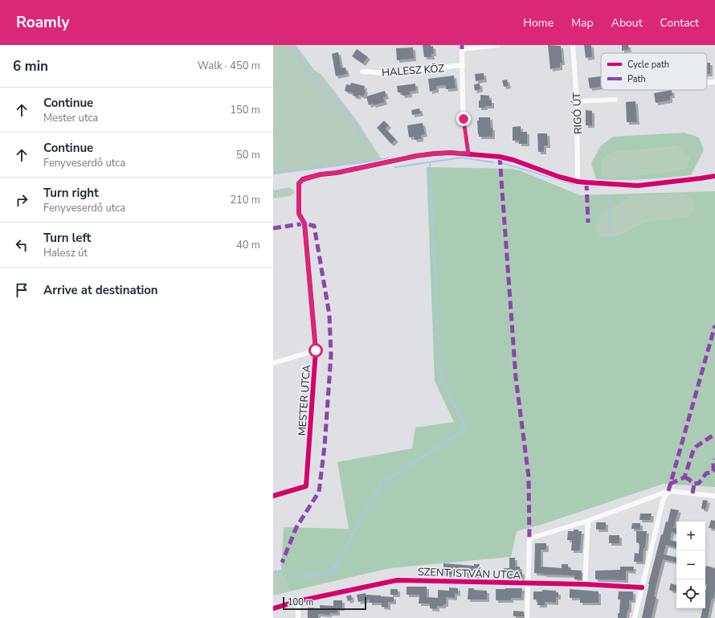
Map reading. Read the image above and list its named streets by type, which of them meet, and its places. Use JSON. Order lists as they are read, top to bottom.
{
  "streets": {
    "street": [
      "HALESZ KÖZ",
      "RIGÓ ÚT",
      "MESTER UTCA",
      "SZENT ISTVÁN UTCA"
    ]
  },
  "legend": ["Cycle path", "Path"],
  "scale_bar": "100 m",
  "page": {
    "header": "Roamly",
    "nav": [
      "Home",
      "Map",
      "About",
      "Contact"
    ],
    "heading": ["6 min", "Walk · 450 m"],
    "list": [
      ["Continue", "Mester utca", "150 m"],
      ["Continue", "Fenyveserdő utca", "50 m"],
      ["Turn right", "Fenyveserdő utca", "210 m"],
      ["Turn left", "Halesz út", "40 m"],
      "Arrive at destination"
    ],
    "map_buttons": ["+", "−"],
    "scale": "100 m"
  }
}
